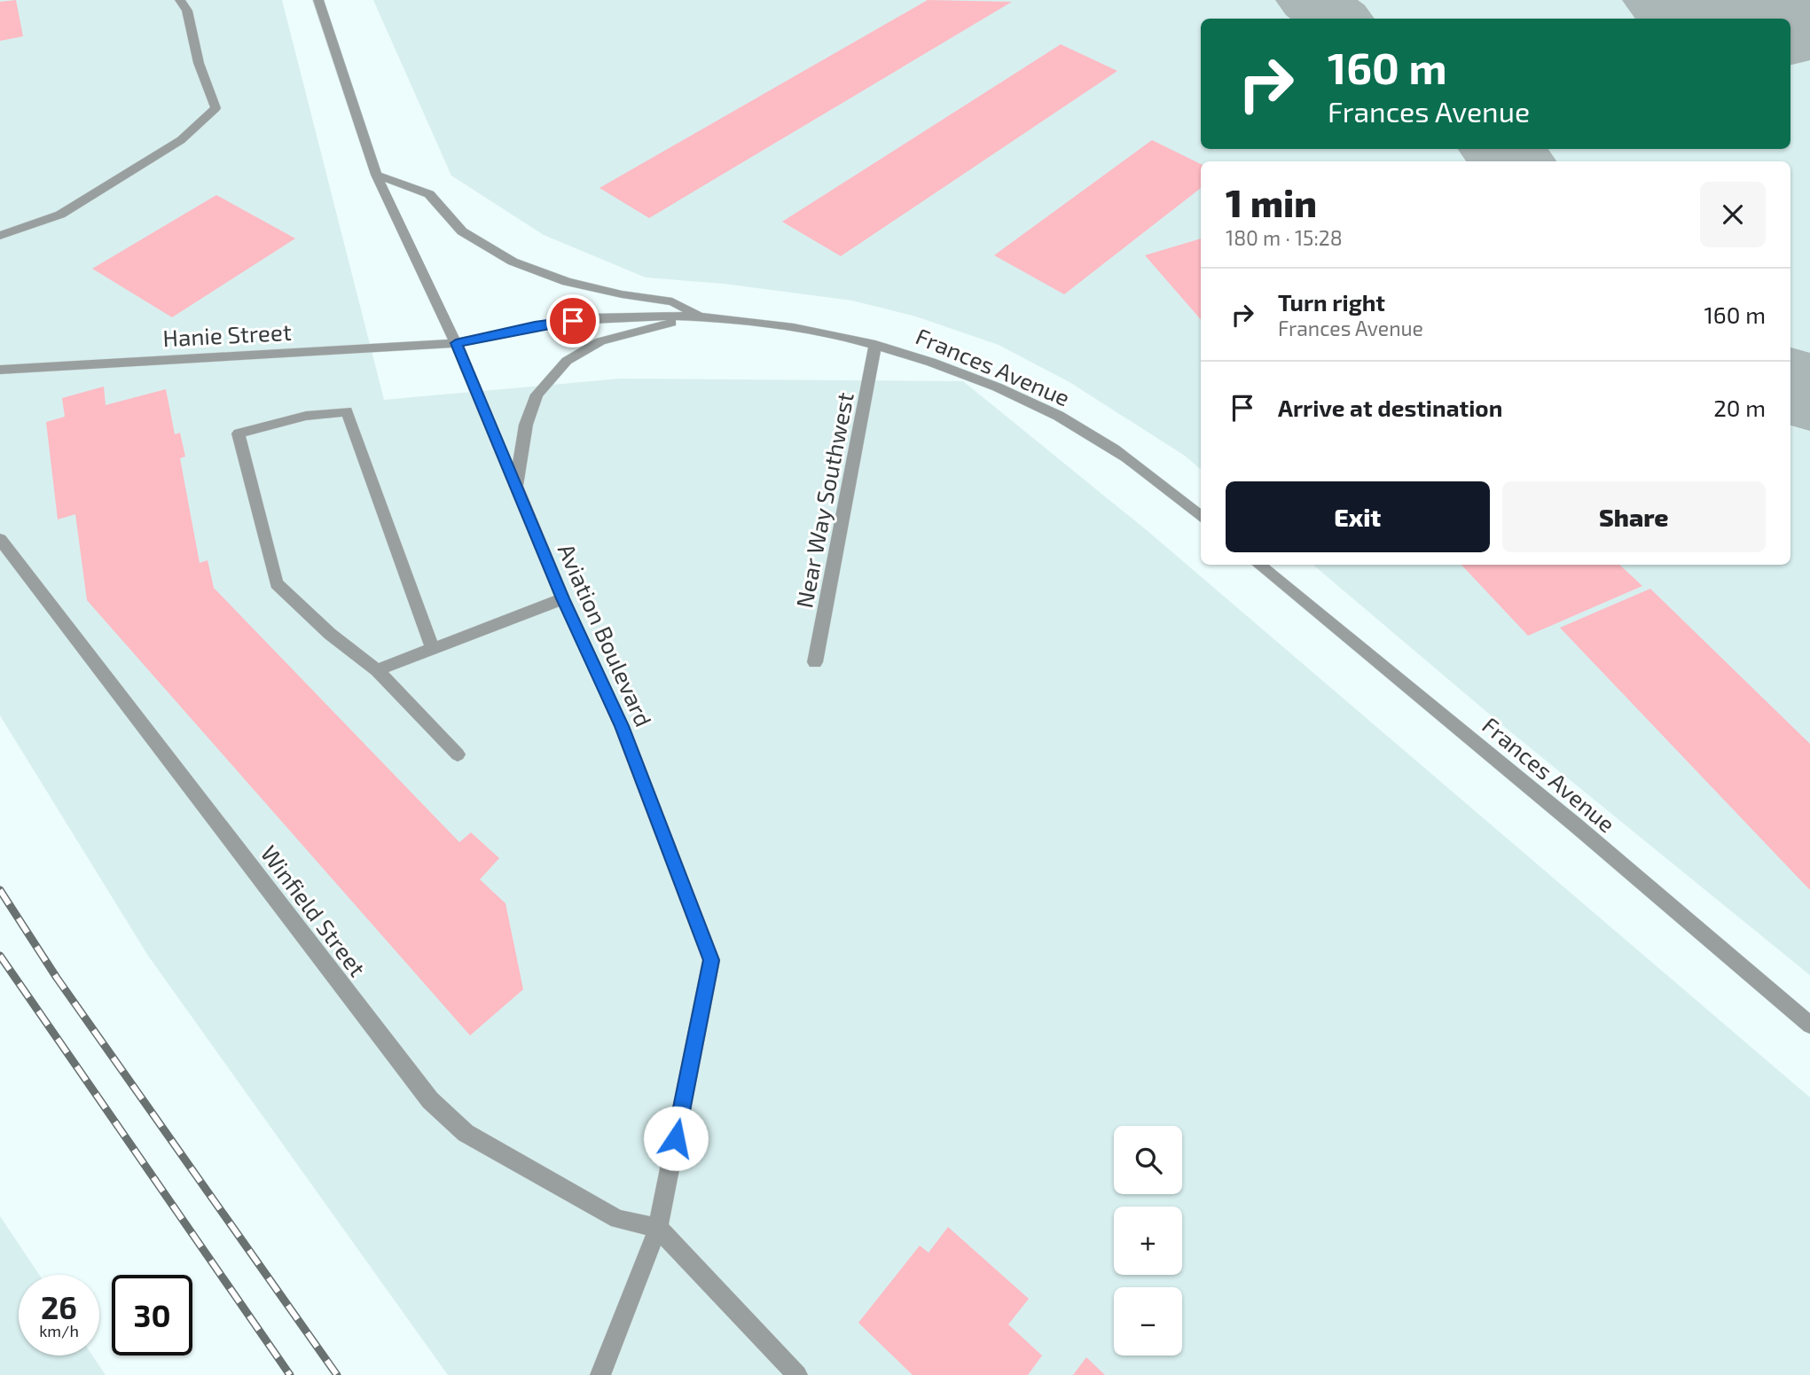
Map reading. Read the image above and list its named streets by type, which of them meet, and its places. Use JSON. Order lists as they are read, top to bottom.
{
  "streets": {
    "street": [
      "Hanie Street",
      "Frances Avenue",
      "Near Way Southwest",
      "Aviation Boulevard",
      "Winfield Street"
    ]
  },
  "crossings": [
    ["Hanie Street", "Frances Avenue"],
    ["Hanie Street", "Aviation Boulevard"],
    ["Frances Avenue", "Near Way Southwest"],
    ["Frances Avenue", "Aviation Boulevard"],
    ["Aviation Boulevard", "Winfield Street"]
  ],
  "page": {
    "turn": ["160 m", "Frances Avenue"],
    "heading": ["1 min", "180 m · 15:28"],
    "list": [
      {
        "name": "Turn right",
        "note": "Frances Avenue",
        "value": "160 m"
      },
      {
        "name": "Arrive at destination",
        "value": "20 m"
      }
    ],
    "buttons": ["Exit", "Share"],
    "map_buttons": ["+", "−"],
    "speed": "26 km/h",
    "limit": "30"
  }
}
